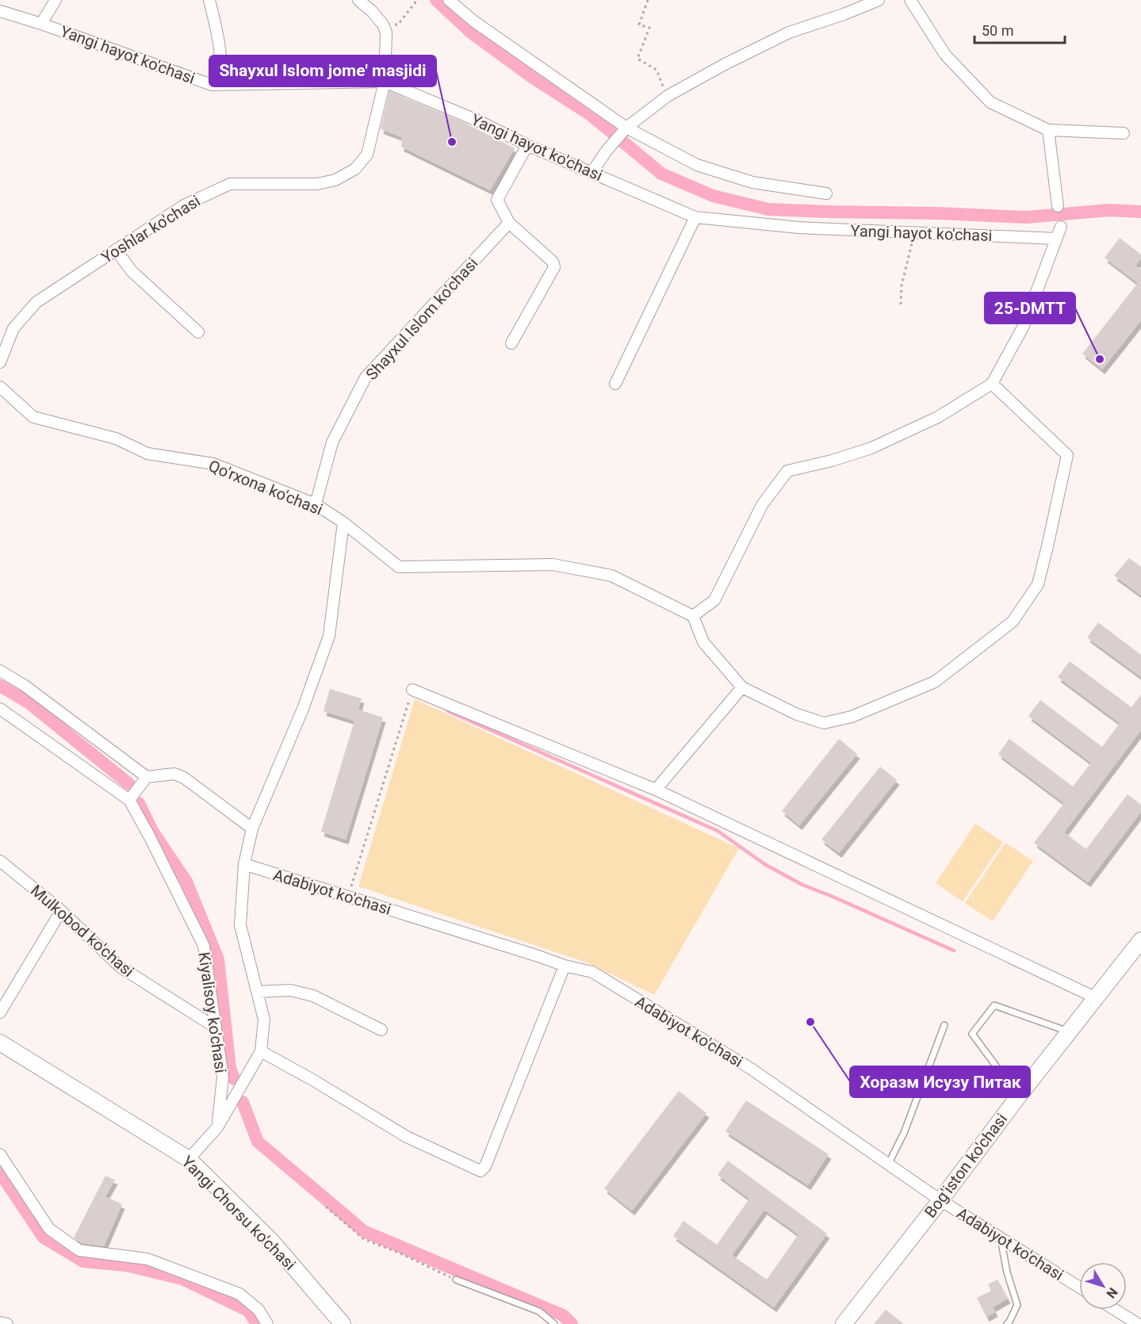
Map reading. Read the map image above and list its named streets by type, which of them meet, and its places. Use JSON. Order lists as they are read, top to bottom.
{
  "streets": {
    "main road": ["Bog'iston ko'chasi", "Yangi Chorsu ko'chasi"],
    "street": [
      "Yangi hayot ko'chasi",
      "Yoshlar ko'chasi",
      "Shayxul Islom ko'chasi",
      "Qo'rxona ko'chasi",
      "Adabiyot ko'chasi",
      "Mulkobod ko'chasi",
      "Kiyalisoy ko'chasi"
    ]
  },
  "crossings": [
    ["Yangi hayot ko'chasi", "Yoshlar ko'chasi"],
    ["Shayxul Islom ko'chasi", "Qo'rxona ko'chasi"],
    ["Adabiyot ko'chasi", "Bog'iston ko'chasi"],
    ["Mulkobod ko'chasi", "Kiyalisoy ko'chasi"]
  ],
  "places": ["Shayxul Islom jome' masjidi", "25-DMTT", "Хоразм Исузу Питак"],
  "scale_bar": "50 m",
  "north": "bottom right"
}
